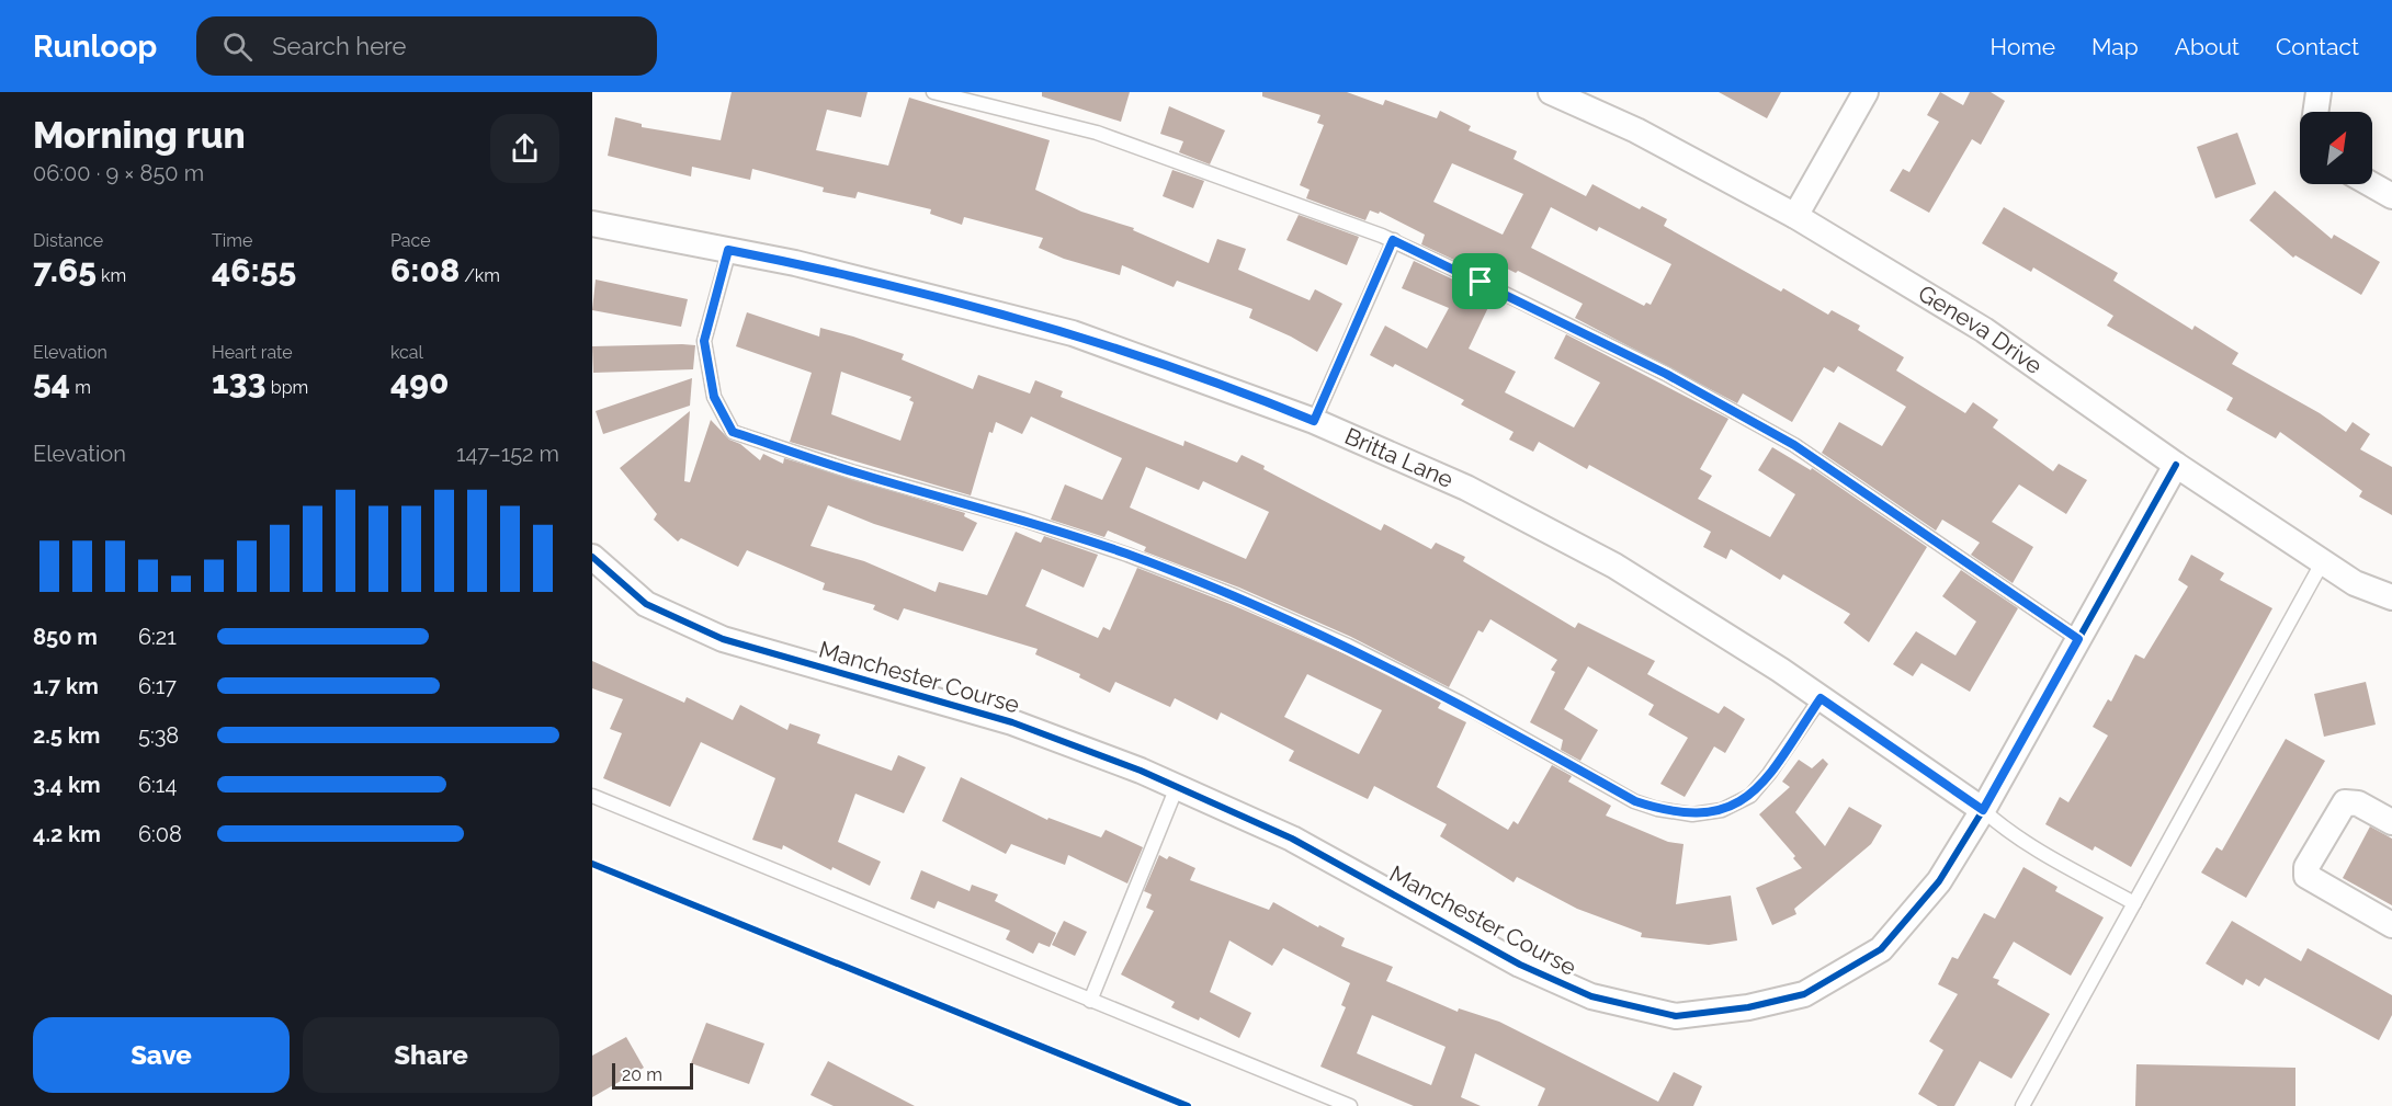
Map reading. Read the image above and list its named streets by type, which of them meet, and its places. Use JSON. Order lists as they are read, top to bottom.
{
  "streets": {
    "street": ["Geneva Drive", "Britta Lane", "Manchester Course"]
  },
  "crossings": [
    ["Geneva Drive", "Manchester Course"],
    ["Britta Lane", "Manchester Course"]
  ],
  "scale_bar": "20 m",
  "north": "top right",
  "page": {
    "header": "Runloop",
    "search": "Search here",
    "nav": [
      "Home",
      "Map",
      "About",
      "Contact"
    ],
    "heading": ["Morning run", "06:00 · 9 × 850 m"],
    "stats": [
      ["Distance", "7.65 km"],
      ["Time", "46:55"],
      ["Pace", "6:08 /km"],
      ["Elevation", "54 m"],
      ["Heart rate", "133 bpm"],
      ["kcal", "490"]
    ],
    "chart": ["Elevation", "147–152 m"],
    "list": [
      {
        "name": "850 m",
        "note": "6:21"
      },
      {
        "name": "1.7 km",
        "note": "6:17"
      },
      {
        "name": "2.5 km",
        "note": "5:38"
      },
      {
        "name": "3.4 km",
        "note": "6:14"
      },
      {
        "name": "4.2 km",
        "note": "6:08"
      }
    ],
    "buttons": ["Save", "Share"],
    "scale": "20 m"
  }
}
